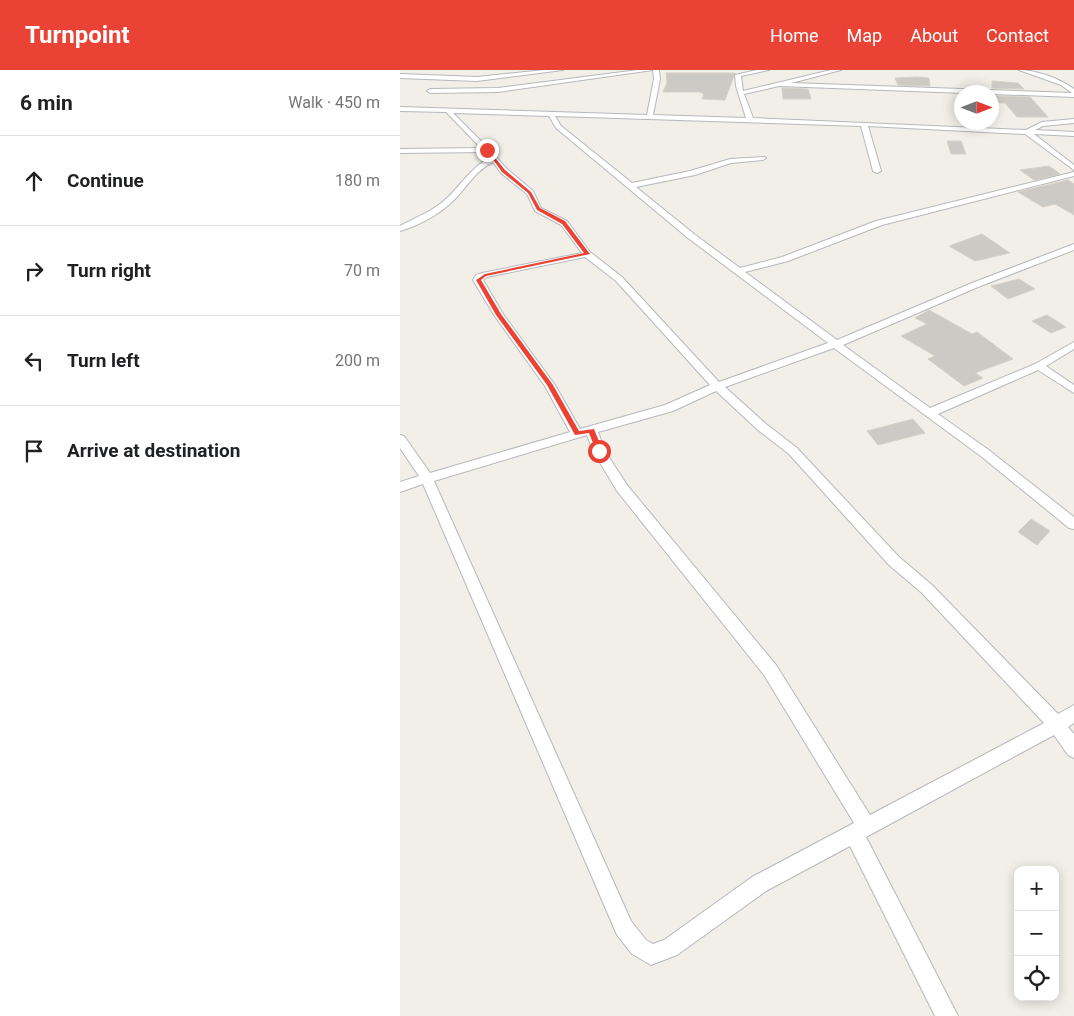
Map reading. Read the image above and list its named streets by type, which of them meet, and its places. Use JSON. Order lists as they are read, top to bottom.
{
  "north": "right",
  "page": {
    "header": "Turnpoint",
    "nav": [
      "Home",
      "Map",
      "About",
      "Contact"
    ],
    "heading": ["6 min", "Walk · 450 m"],
    "list": [
      ["Continue", "180 m"],
      ["Turn right", "70 m"],
      ["Turn left", "200 m"],
      "Arrive at destination"
    ],
    "map_buttons": ["+", "−"]
  }
}
